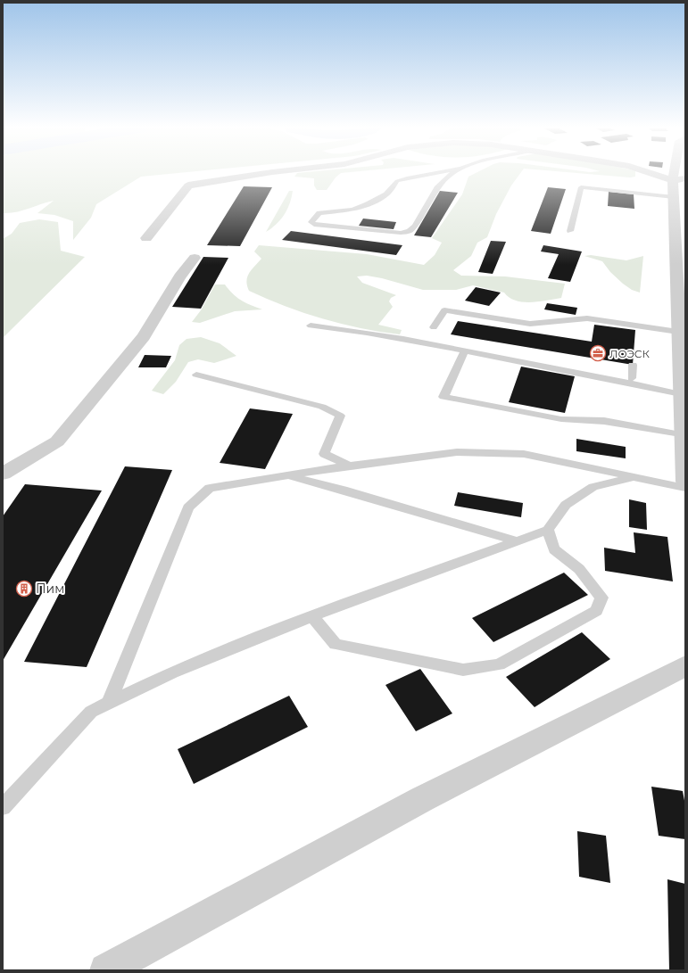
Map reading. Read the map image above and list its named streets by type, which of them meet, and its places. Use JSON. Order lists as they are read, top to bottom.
{
  "places": {
    "office": ["ЛОЭСК"],
    "building": ["Пим"]
  }
}
